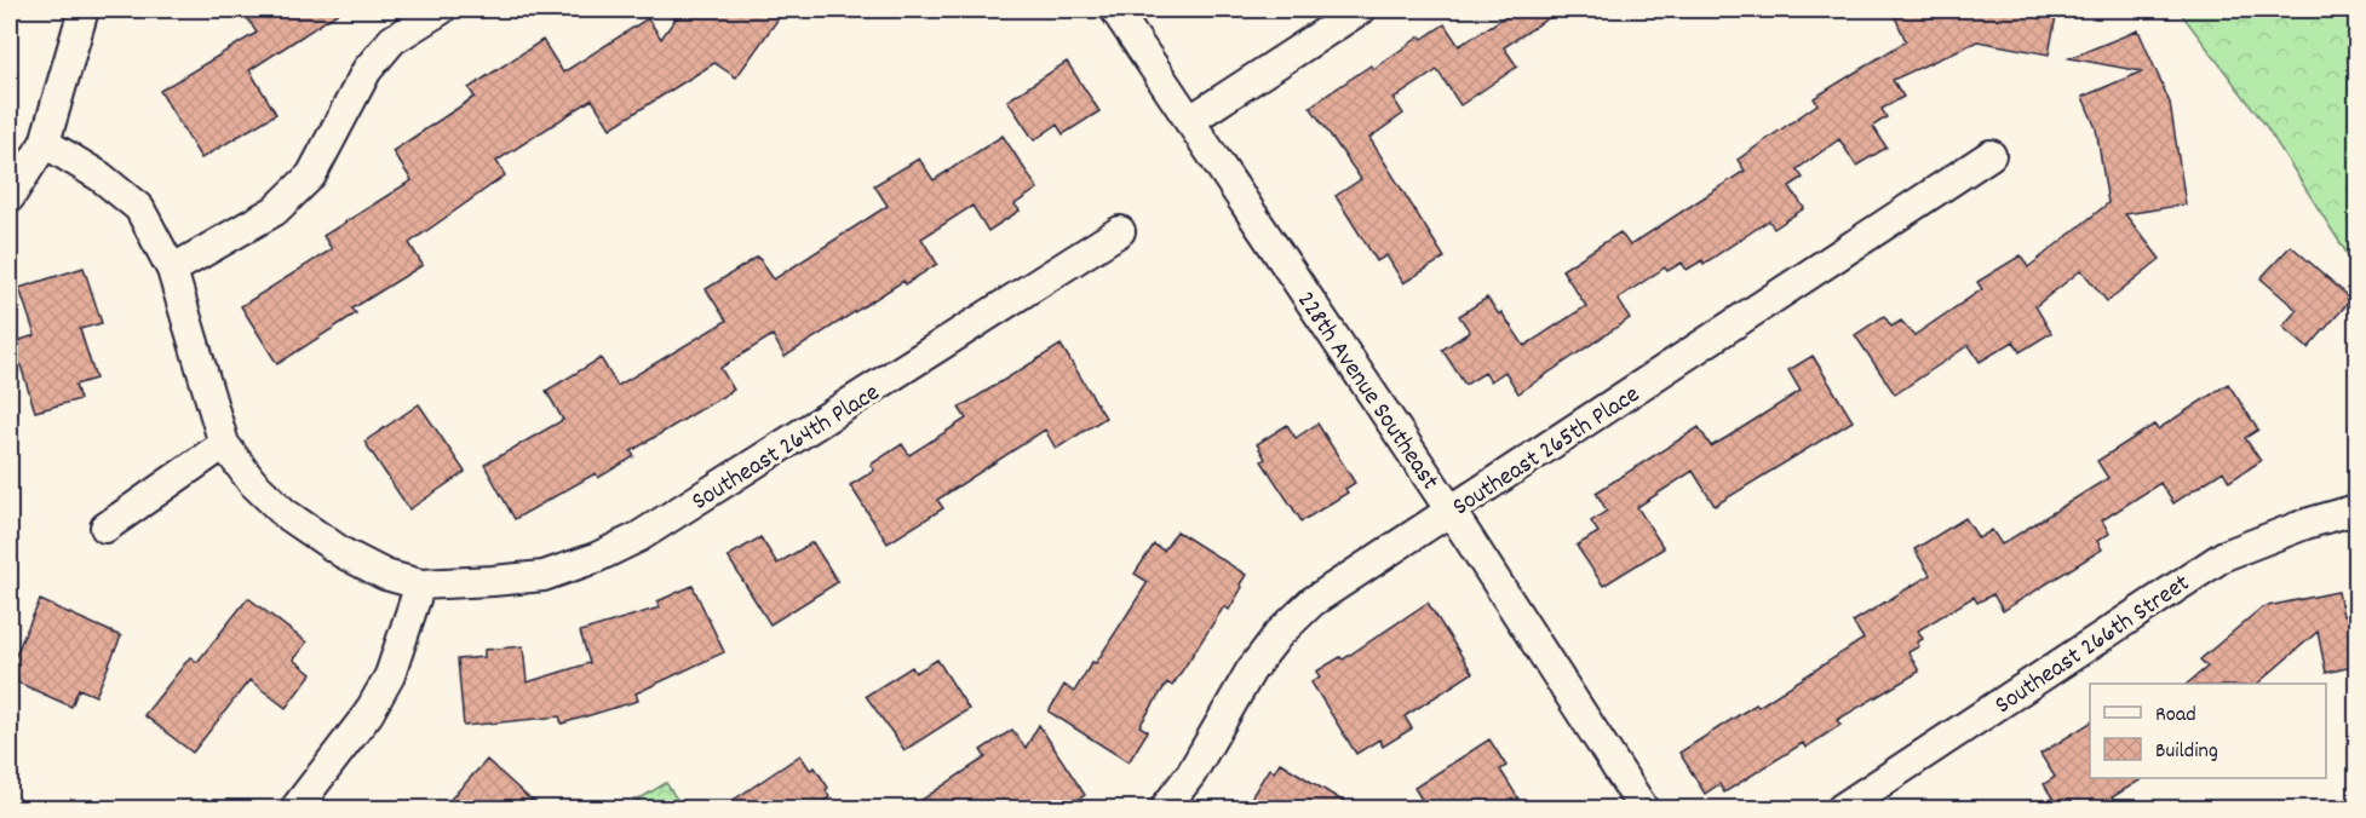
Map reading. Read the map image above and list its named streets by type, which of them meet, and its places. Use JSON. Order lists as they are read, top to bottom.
{
  "streets": {
    "street": [
      "228th Avenue Southeast",
      "Southeast 264th Place",
      "Southeast 265th Place",
      "Southeast 266th Street"
    ]
  },
  "crossings": [
    ["228th Avenue Southeast", "Southeast 265th Place"]
  ],
  "legend": ["Road", "Building"]
}
